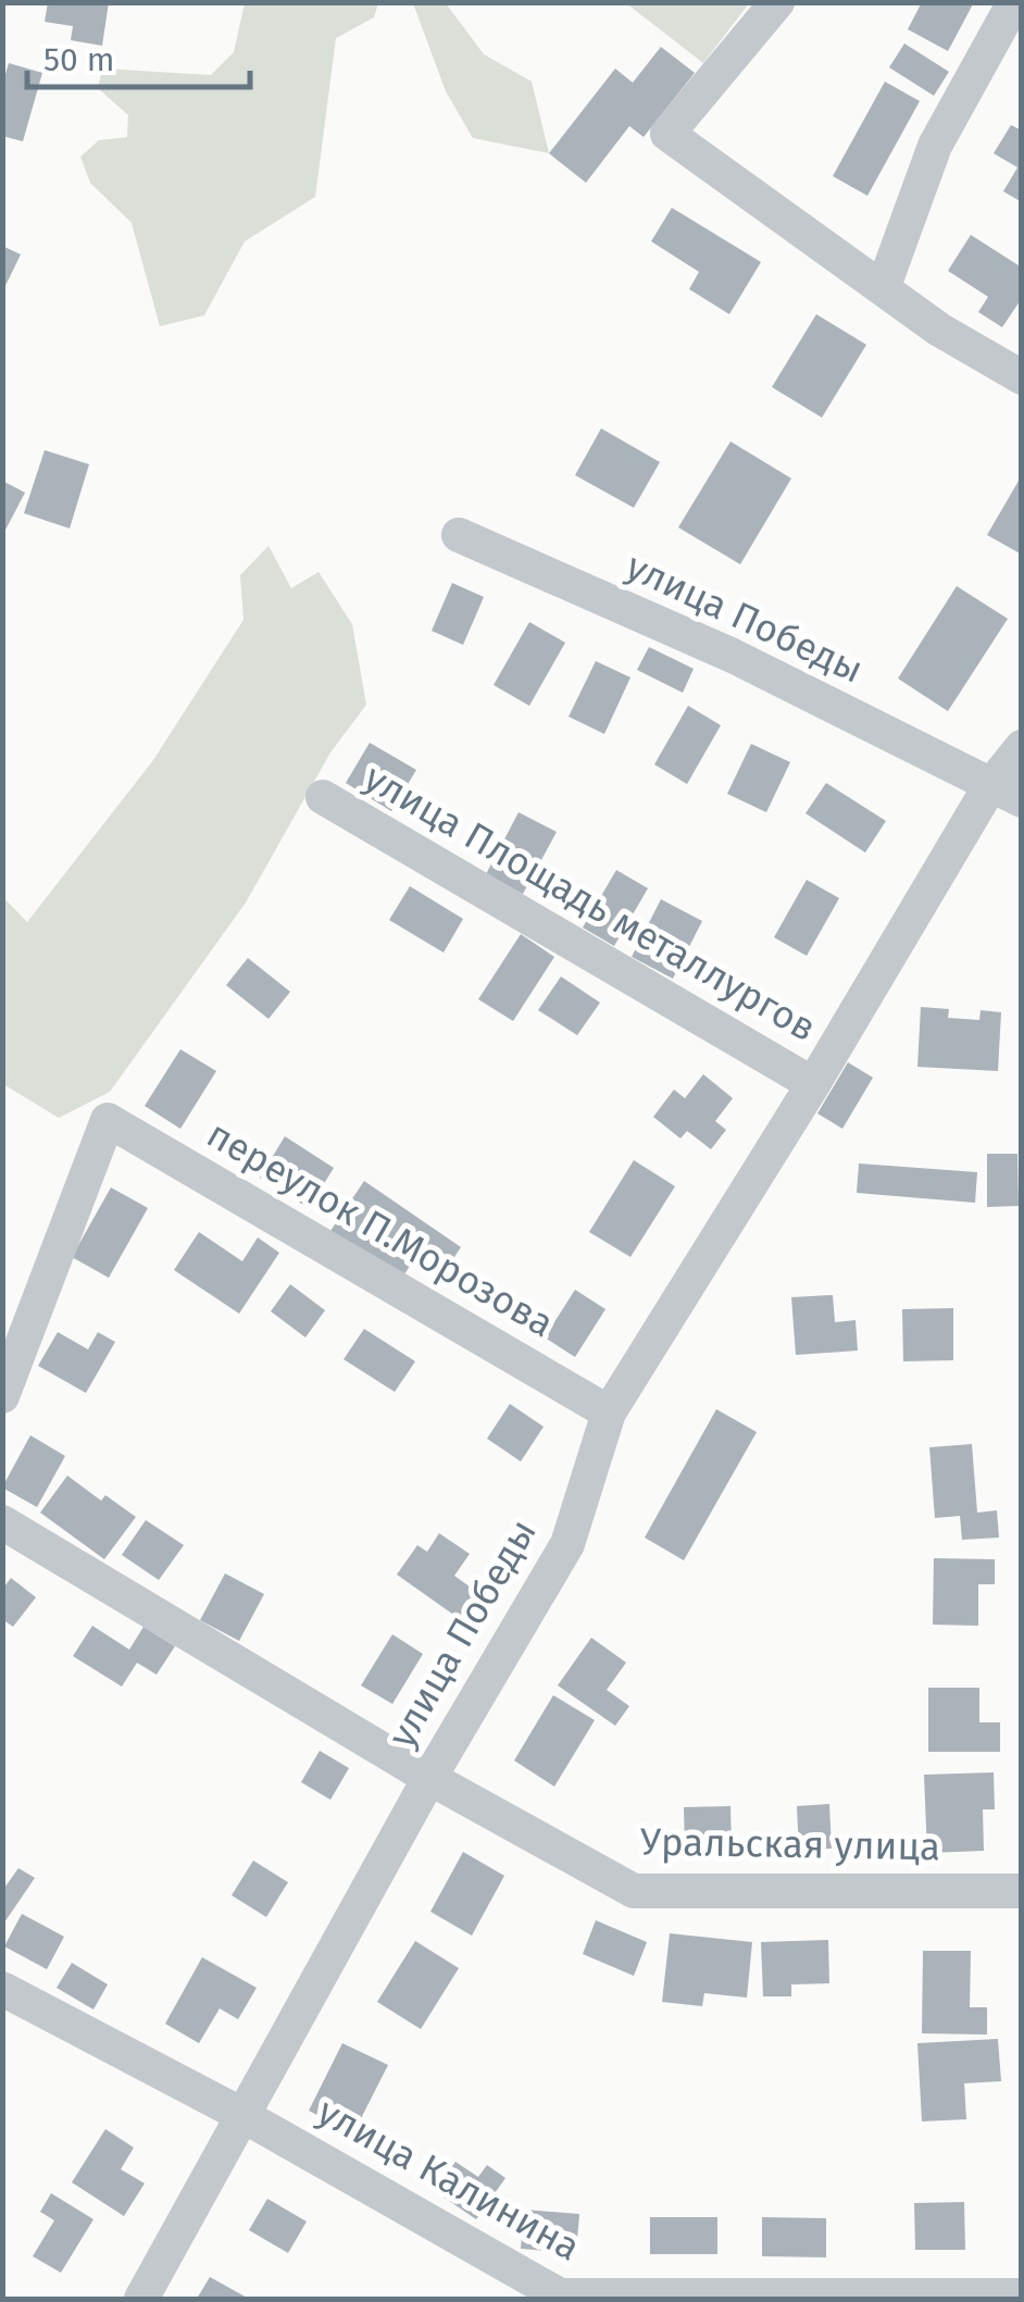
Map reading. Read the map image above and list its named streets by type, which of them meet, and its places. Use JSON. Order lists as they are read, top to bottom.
{
  "streets": {
    "street": [
      "улица Победы",
      "улица Площадь металлургов",
      "переулок П.Морозова",
      "Уральская улица",
      "улица Калинина"
    ]
  },
  "crossings": [
    ["улица Победы", "улица Площадь металлургов"],
    ["улица Победы", "переулок П.Морозова"],
    ["улица Победы", "Уральская улица"],
    ["улица Победы", "улица Калинина"]
  ],
  "scale_bar": "50 m"
}
